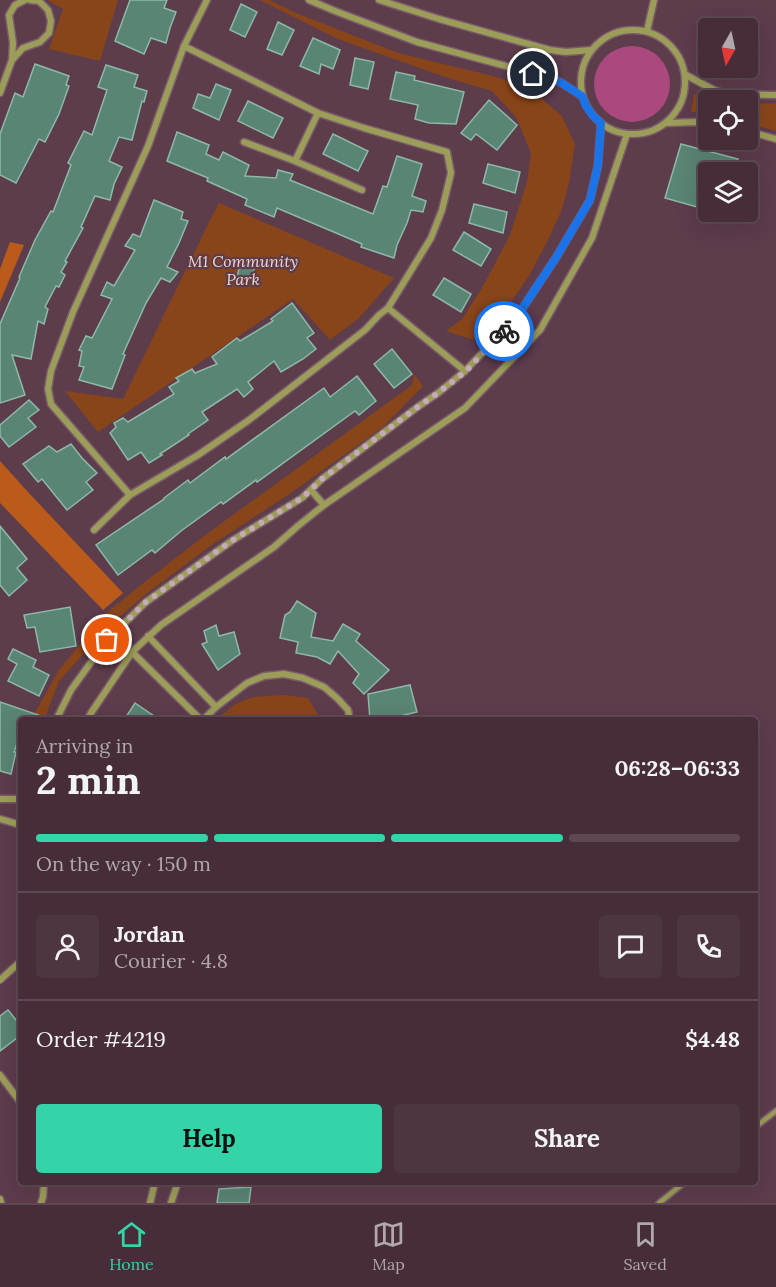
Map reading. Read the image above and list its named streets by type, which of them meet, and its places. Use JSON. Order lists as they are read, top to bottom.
{
  "parks": ["M1 Community Park"],
  "north": "bottom",
  "page": {
    "heading": ["2 min", "Arriving in", "06:28–06:33"],
    "panel": [
      "Jordan",
      "Courier · 4.8",
      "Order #4219",
      "$4.48"
    ],
    "bar": "On the way · 150 m",
    "buttons": ["Help", "Share"],
    "tabs": ["Home", "Map", "Saved"]
  }
}
